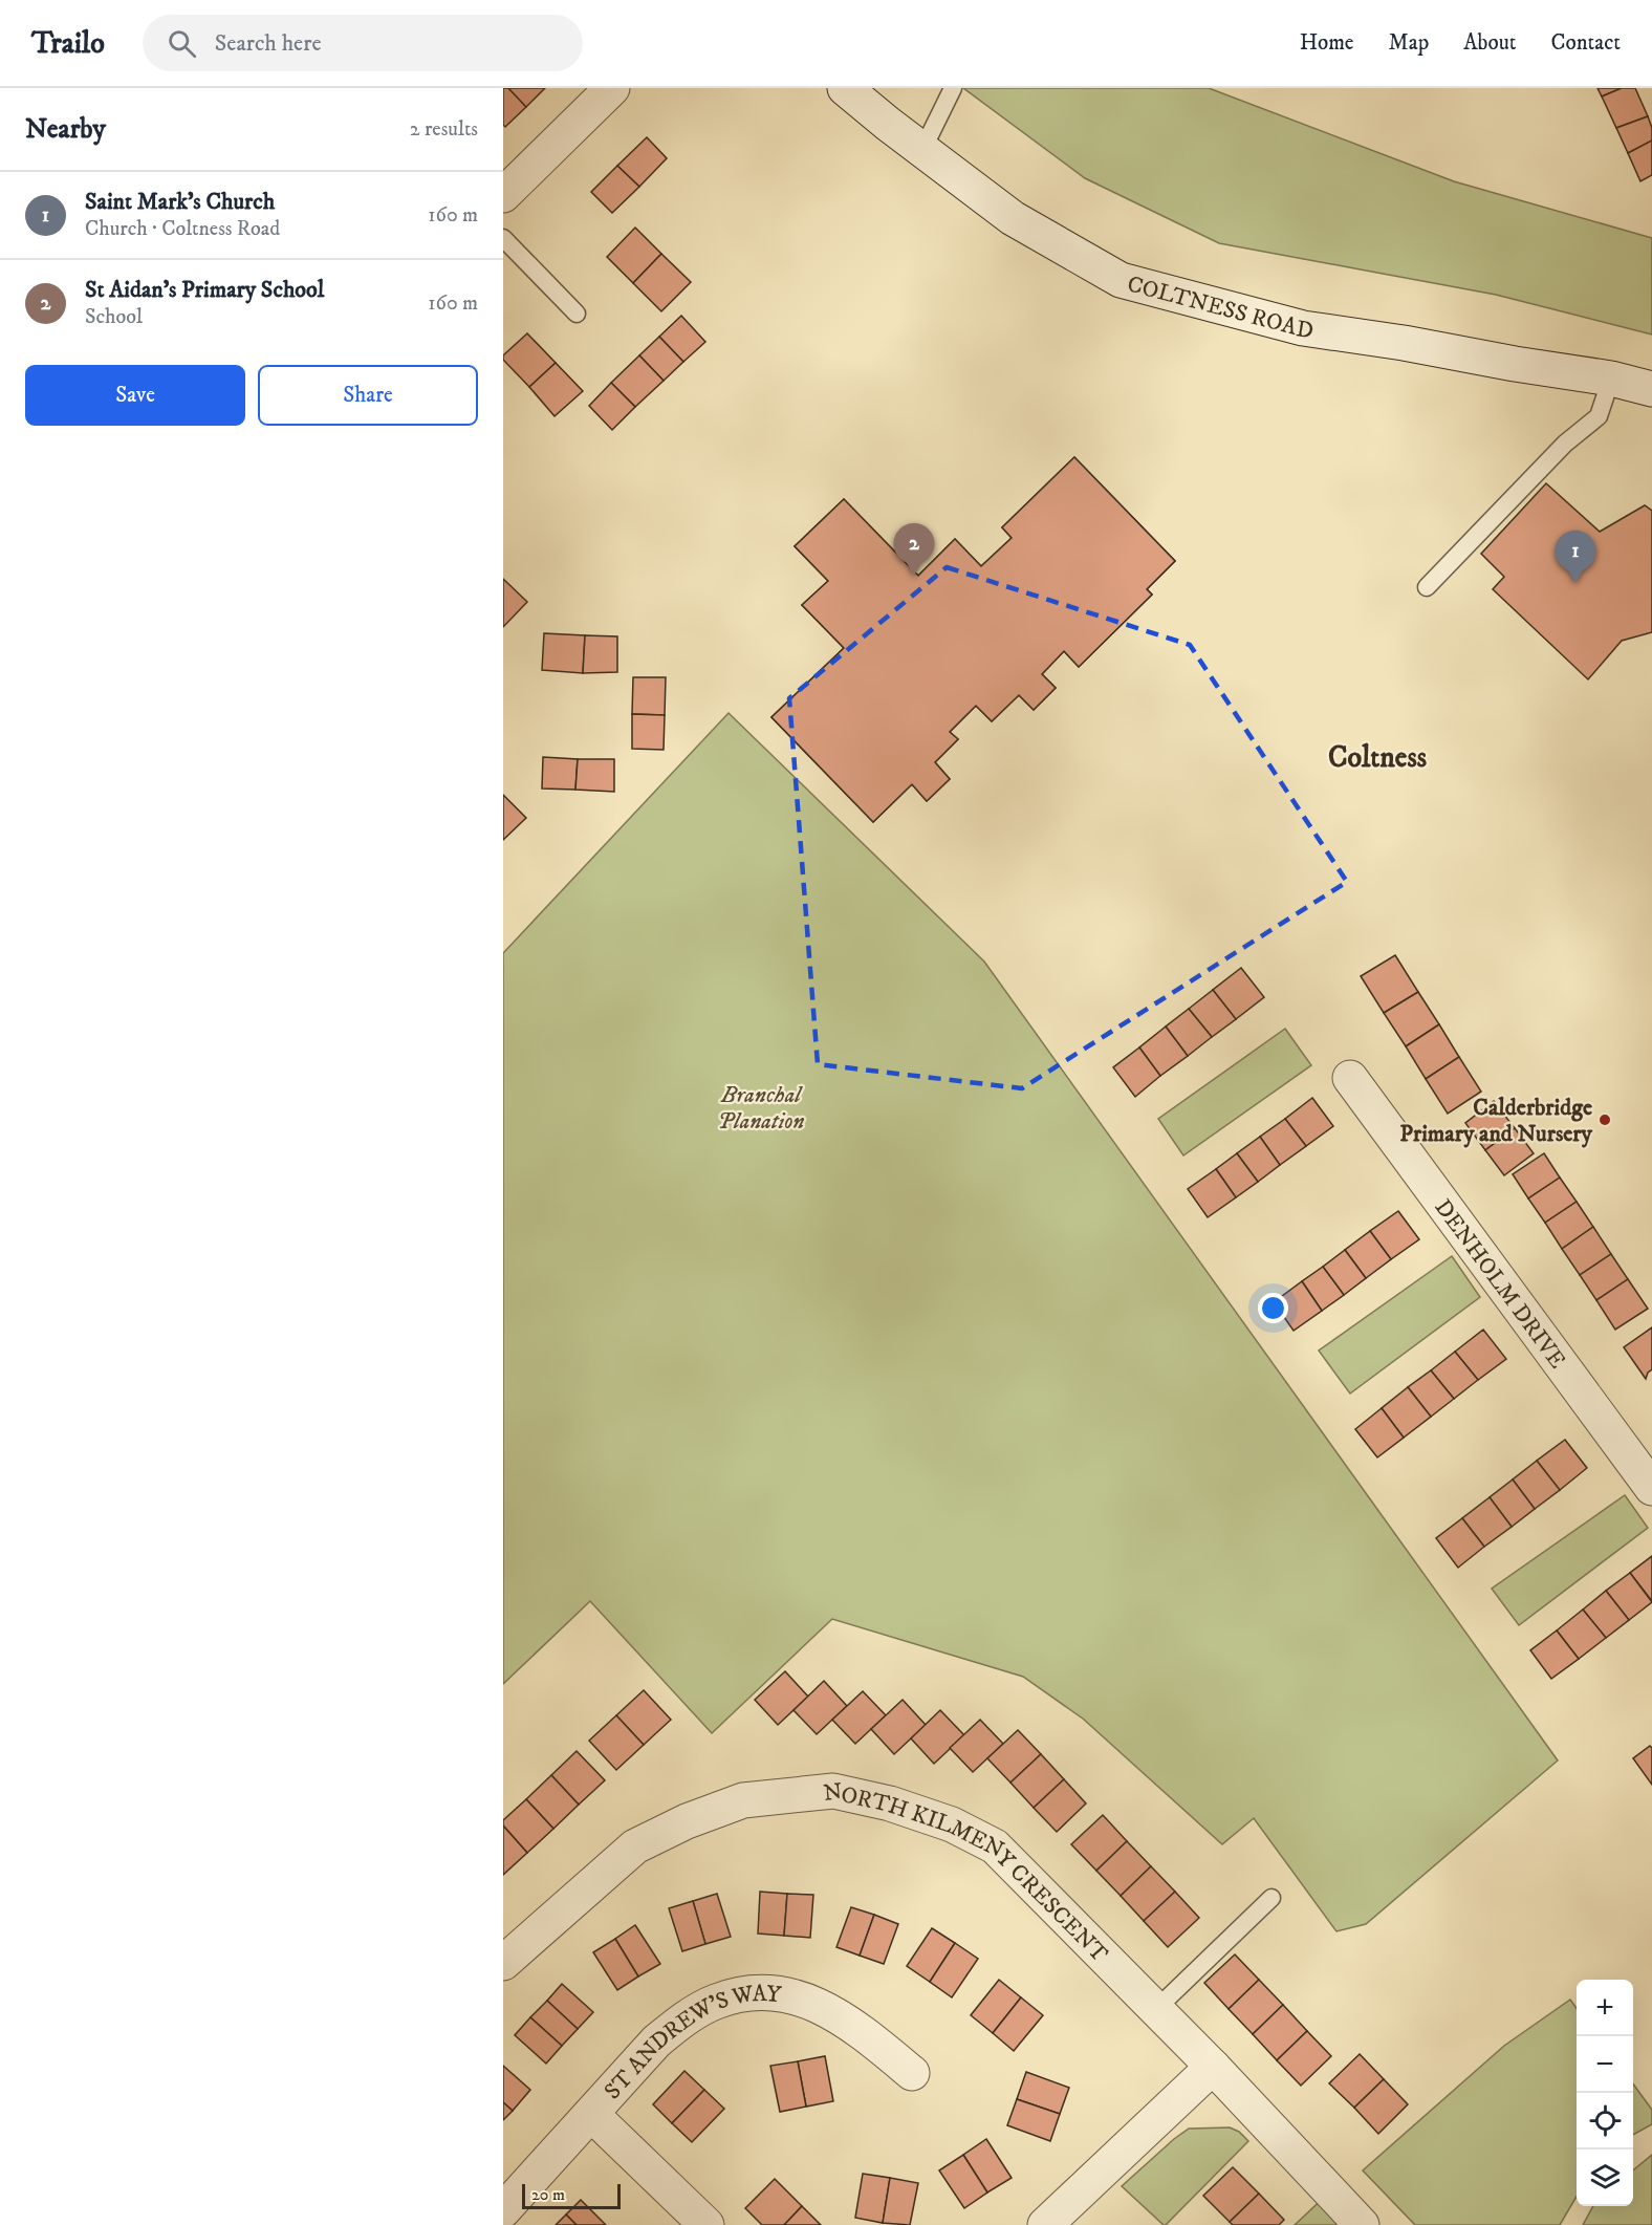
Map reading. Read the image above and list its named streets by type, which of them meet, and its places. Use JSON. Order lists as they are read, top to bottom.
{
  "streets": {
    "street": [
      "COLTNESS ROAD",
      "DENHOLM DRIVE",
      "NORTH KILMENY CRESCENT",
      "ST ANDREW'S WAY"
    ]
  },
  "districts": ["Coltness"],
  "parks": ["Branchal Planation"],
  "places": ["Calderbridge Primary and Nursery"],
  "scale_bar": "20 m",
  "page": {
    "header": "Trailo",
    "search": "Search here",
    "nav": [
      "Home",
      "Map",
      "About",
      "Contact"
    ],
    "heading": ["Nearby", "2 results"],
    "list": [
      {
        "mark": "1",
        "name": "Saint Mark's Church",
        "note": "Church · Coltness Road",
        "value": "160 m"
      },
      {
        "mark": "2",
        "name": "St Aidan's Primary School",
        "note": "School",
        "value": "160 m"
      }
    ],
    "buttons": ["Save", "Share"],
    "pins": ["2", "1"],
    "map_buttons": ["+", "−"],
    "scale": "20 m"
  }
}
